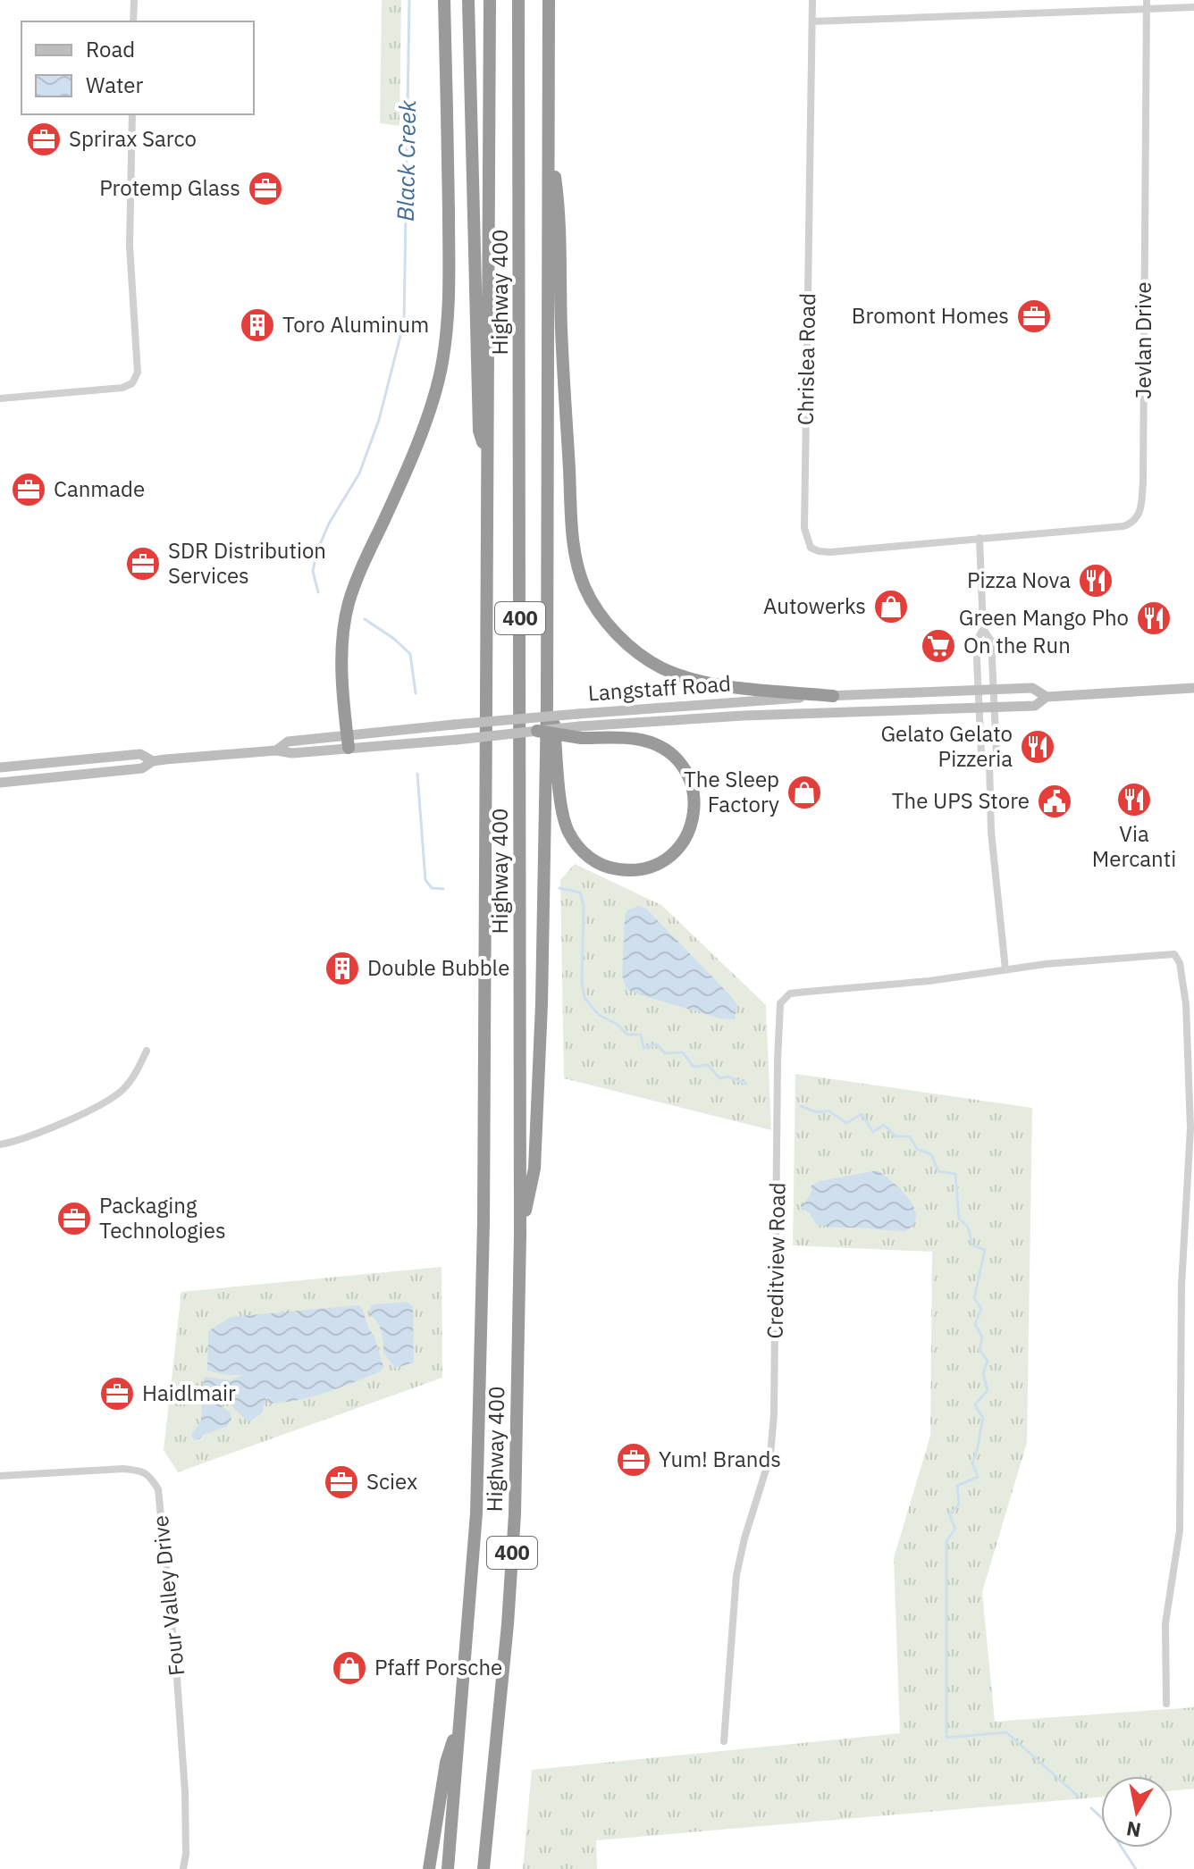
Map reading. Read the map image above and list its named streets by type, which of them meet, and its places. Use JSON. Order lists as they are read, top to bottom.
{
  "streets": {
    "highway": ["Highway 400", "400"],
    "main road": ["Langstaff Road"],
    "street": [
      "Jevlan Drive",
      "Chrislea Road",
      "Creditview Road",
      "Four Valley Drive"
    ]
  },
  "crossings": [
    ["Jevlan Drive", "Chrislea Road"]
  ],
  "water": ["Black Creek"],
  "places": {
    "office": [
      "Sprirax Sarco",
      "Protemp Glass",
      "Bromont Homes",
      "Canmade",
      "SDR Distribution Services",
      "Packaging Technologies",
      "Haidlmair",
      "Yum! Brands",
      "Sciex"
    ],
    "building": ["Toro Aluminum", "Double Bubble"],
    "restaurant": [
      "Pizza Nova",
      "Green Mango Pho",
      "Gelato Gelato Pizzeria",
      "Via Mercanti"
    ],
    "shop": ["Autowerks", "The Sleep Factory", "Pfaff Porsche"],
    "supermarket": ["On the Run"],
    "public building": ["The UPS Store"]
  },
  "legend": ["Road", "Water"],
  "north": "bottom"
}
